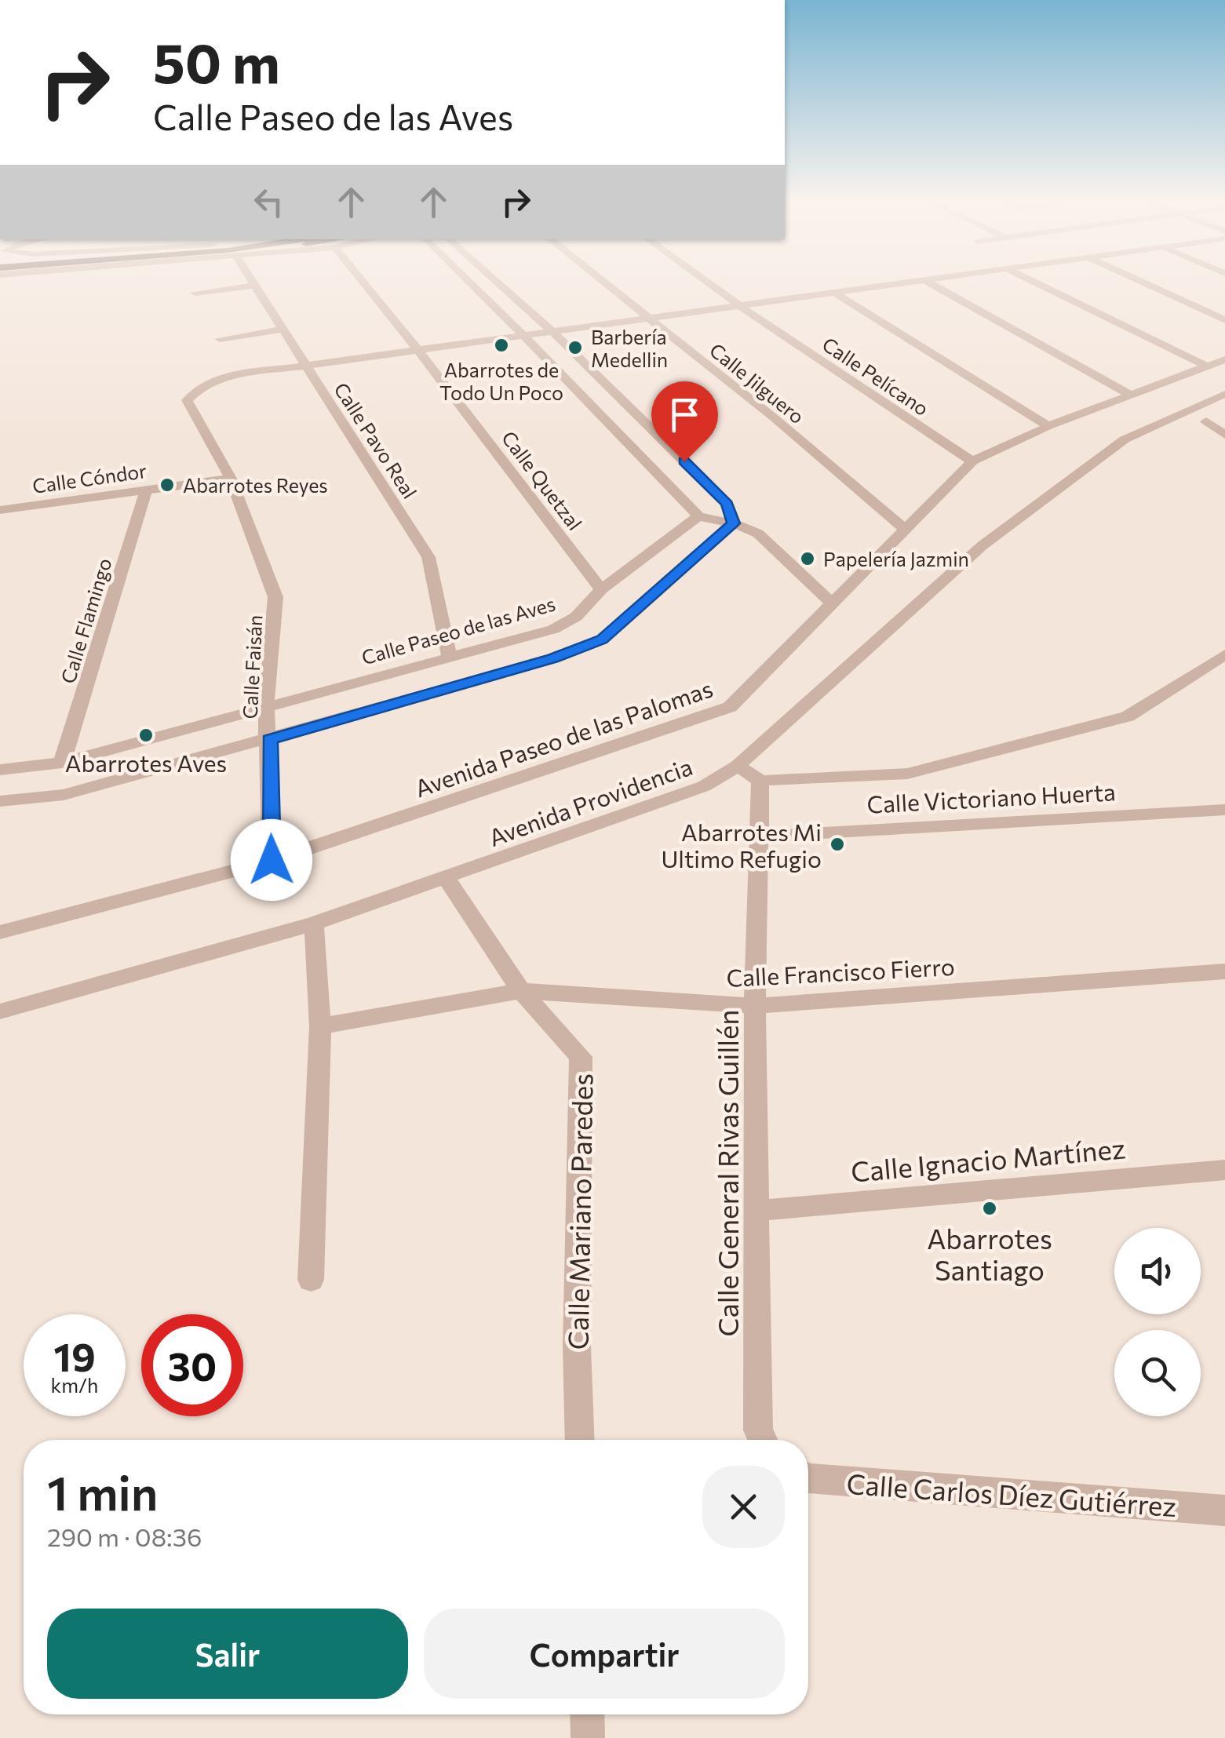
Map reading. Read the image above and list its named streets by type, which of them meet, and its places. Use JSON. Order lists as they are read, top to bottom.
{
  "streets": {
    "street": [
      "Calle Pelícano",
      "Calle Jilguero",
      "Calle Pavo Real",
      "Calle Cóndor",
      "Calle Quetzal",
      "Calle Flamingo",
      "Calle Paseo de las Aves",
      "Calle Faisán",
      "Avenida Paseo de las Palomas",
      "Calle Victoriano Huerta",
      "Avenida Providencia",
      "Calle Francisco Fierro",
      "Calle Ignacio Martínez",
      "Calle General Rivas Guillén",
      "Calle Mariano Paredes",
      "Calle Carlos Díez Gutiérrez"
    ]
  },
  "crossings": [
    ["Calle Pelícano", "Avenida Paseo de las Palomas"],
    ["Calle Jilguero", "Avenida Paseo de las Palomas"],
    ["Calle Pavo Real", "Calle Paseo de las Aves"],
    ["Calle Pavo Real", "Calle Faisán"],
    ["Calle Cóndor", "Calle Flamingo"],
    ["Calle Cóndor", "Calle Faisán"],
    ["Calle Quetzal", "Calle Paseo de las Aves"],
    ["Calle Flamingo", "Calle Paseo de las Aves"],
    ["Calle Paseo de las Aves", "Calle Faisán"],
    ["Calle Faisán", "Avenida Paseo de las Palomas"],
    ["Calle Victoriano Huerta", "Calle General Rivas Guillén"],
    ["Avenida Providencia", "Calle Mariano Paredes"],
    ["Calle Francisco Fierro", "Calle General Rivas Guillén"],
    ["Calle Francisco Fierro", "Calle Mariano Paredes"],
    ["Calle Ignacio Martínez", "Calle General Rivas Guillén"]
  ],
  "places": [
    "Abarrotes de Todo Un Poco",
    "Barbería Medellin",
    "Abarrotes Reyes",
    "Papelería Jazmin",
    "Abarrotes Aves",
    "Abarrotes Mi Ultimo Refugio",
    "Abarrotes Santiago"
  ],
  "page": {
    "turn": ["50 m", "Calle Paseo de las Aves"],
    "speed": "19 km/h",
    "limit": "30",
    "heading": ["1 min", "290 m · 08:36"],
    "buttons": ["Salir", "Compartir"]
  }
}
